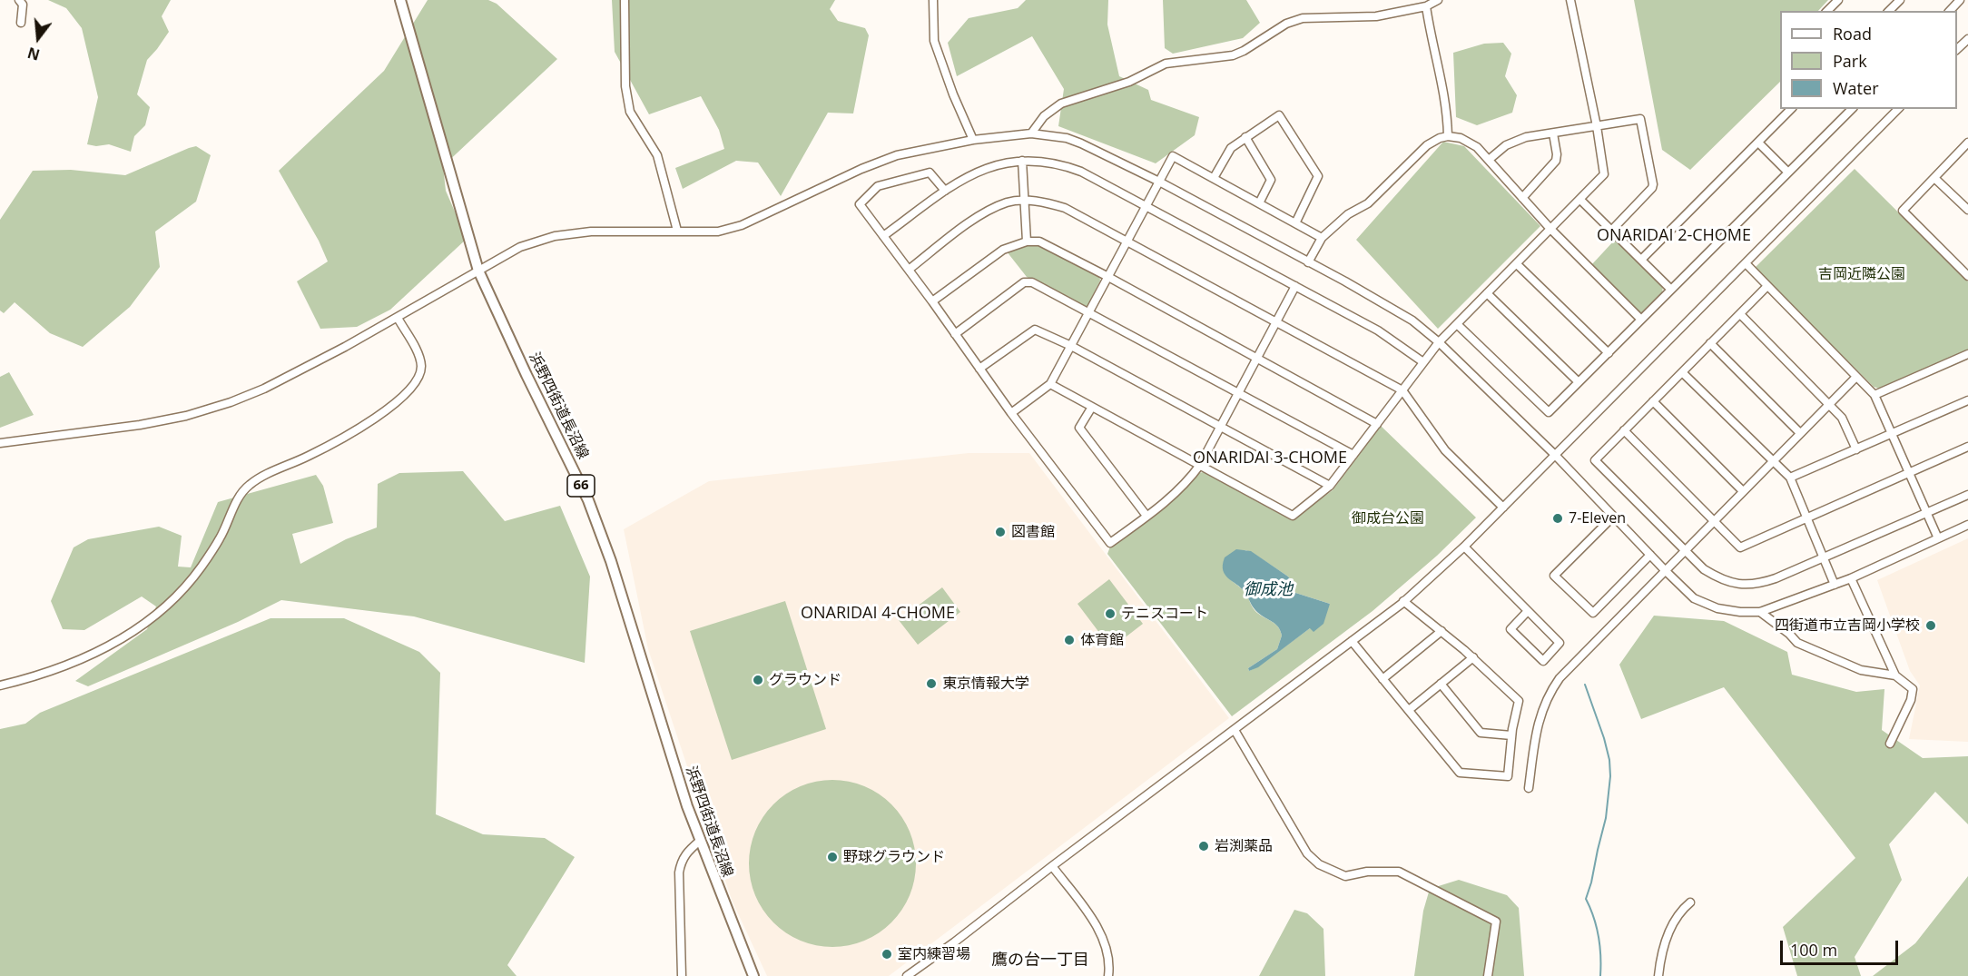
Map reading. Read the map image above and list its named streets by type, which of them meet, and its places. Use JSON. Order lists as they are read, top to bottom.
{
  "streets": {
    "main road": ["浜野四街道長沼線", "66"]
  },
  "districts": [
    "ONARIDAI 2-CHOME",
    "ONARIDAI 3-CHOME",
    "ONARIDAI 4-CHOME",
    "鷹の台一丁目"
  ],
  "water": ["御成池"],
  "parks": ["吉岡近隣公園", "御成台公園"],
  "places": [
    "7-Eleven",
    "図書館",
    "テニスコート",
    "四街道市立吉岡小学校",
    "体育館",
    "グラウンド",
    "東京情報大学",
    "岩渕薬品",
    "野球グラウンド",
    "室内練習場"
  ],
  "legend": ["Road", "Park", "Water"],
  "scale_bar": "100 m",
  "north": "bottom"
}
